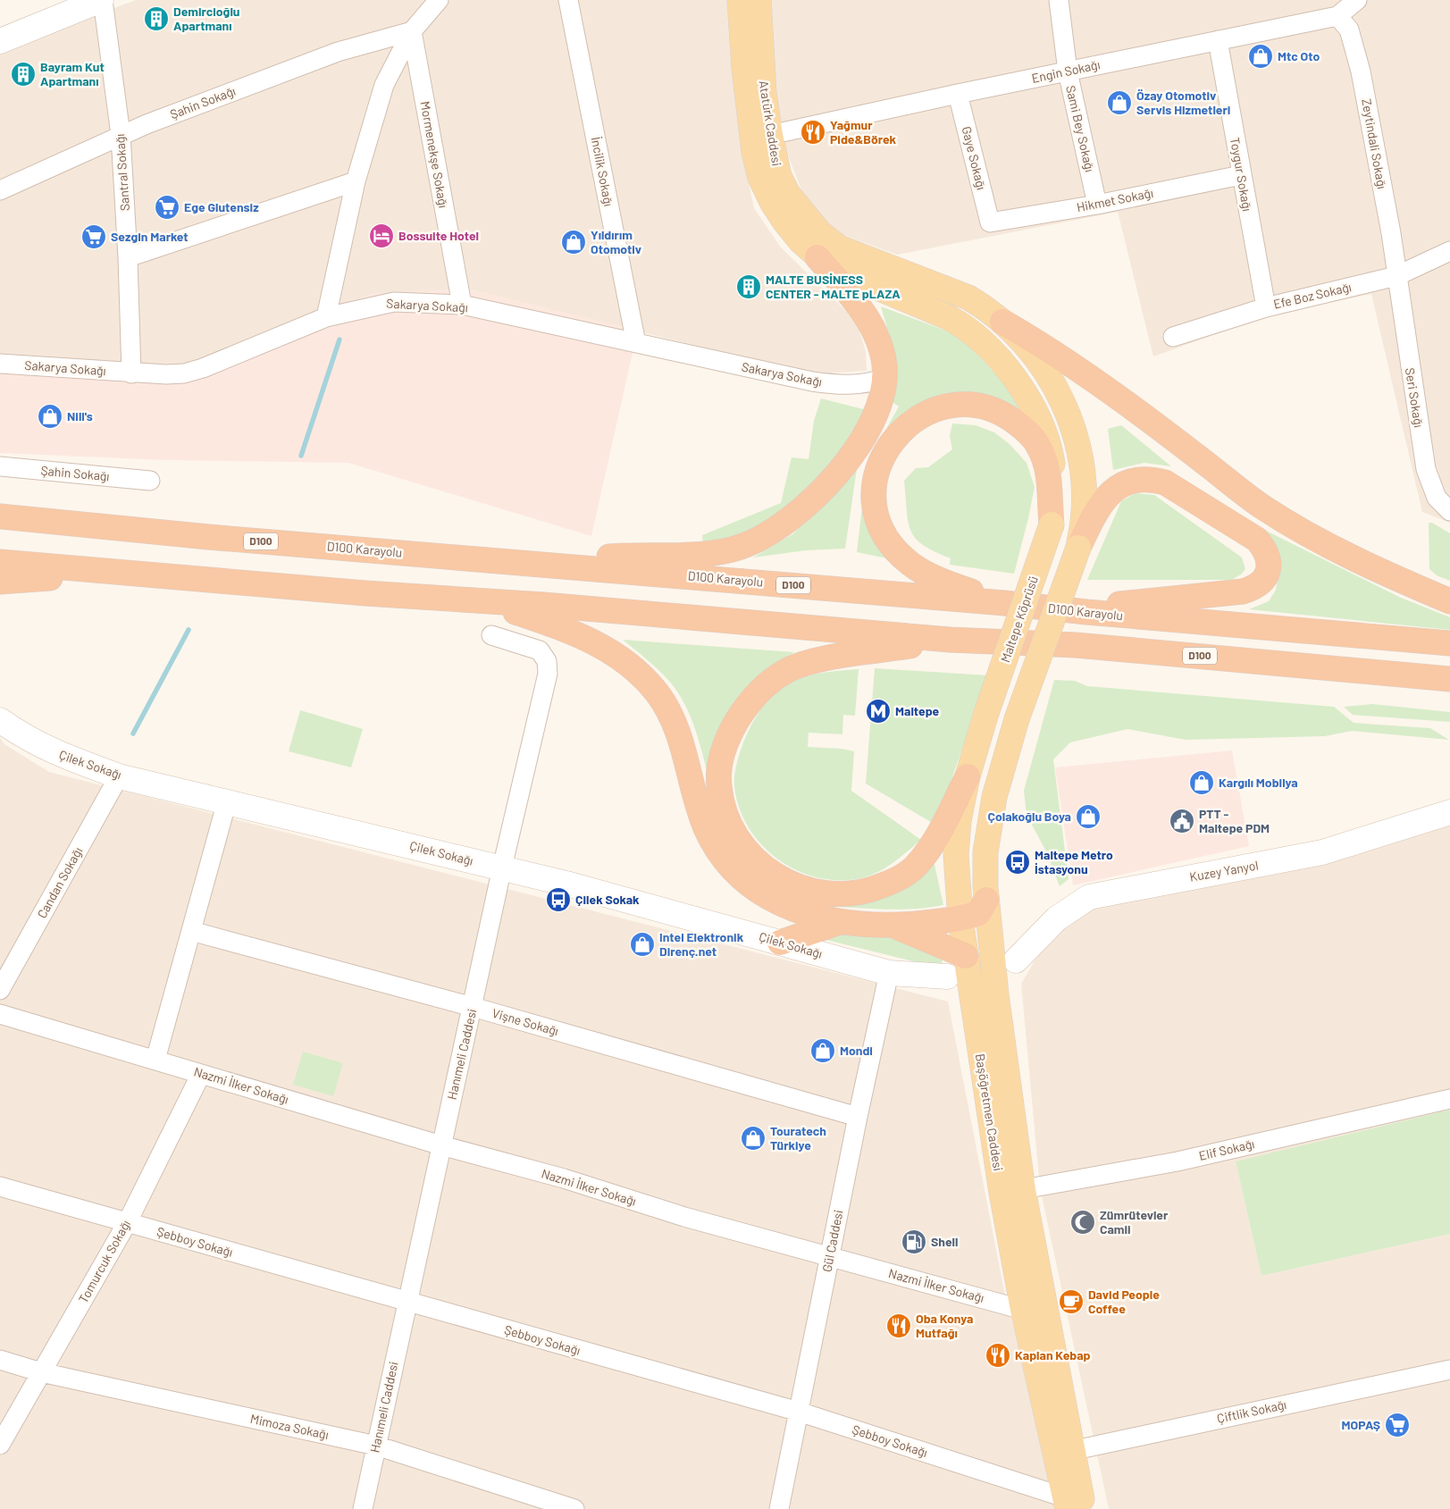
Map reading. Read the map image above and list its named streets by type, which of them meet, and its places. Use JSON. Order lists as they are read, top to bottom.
{
  "streets": {
    "highway": ["D100", "D100 Karayolu"],
    "main road": [
      "Atatürk Caddesi",
      "Maltepe Köprüsü",
      "Çilek Sokağı",
      "Kuzey Yanyol",
      "Başöğretmen Caddesi"
    ],
    "street": [
      "Engin Sokağı",
      "Şahin Sokağı",
      "Sami Bey Sokağı",
      "Zeytindali Sokağı",
      "Mormenekşe Sokağı",
      "Gaye Sokağı",
      "İncilik Sokağı",
      "Santral Sokağı",
      "Toygur Sokağı",
      "Hikmet Sokağı",
      "Efe Boz Sokağı",
      "Sakarya Sokağı",
      "Seri Sokağı",
      "Candan Sokağı",
      "Vişne Sokağı",
      "Hanımeli Caddesi",
      "Nazmi İlker Sokağı",
      "Elif Sokağı",
      "Gül Caddesi",
      "Şebboy Sokağı",
      "Tomurcuk Sokağı",
      "Çiftlik Sokağı",
      "Mimoza Sokağı"
    ]
  },
  "crossings": [
    ["Engin Sokağı", "Atatürk Caddesi"],
    ["Engin Sokağı", "Sami Bey Sokağı"],
    ["Engin Sokağı", "Zeytindali Sokağı"],
    ["Engin Sokağı", "Gaye Sokağı"],
    ["Engin Sokağı", "Toygur Sokağı"],
    ["Şahin Sokağı", "Mormenekşe Sokağı"],
    ["Şahin Sokağı", "Santral Sokağı"],
    ["Atatürk Caddesi", "Maltepe Köprüsü"],
    ["Atatürk Caddesi", "Başöğretmen Caddesi"],
    ["Sami Bey Sokağı", "Hikmet Sokağı"],
    ["Zeytindali Sokağı", "Efe Boz Sokağı"],
    ["Zeytindali Sokağı", "Seri Sokağı"],
    ["Mormenekşe Sokağı", "Sakarya Sokağı"],
    ["Gaye Sokağı", "Hikmet Sokağı"],
    ["İncilik Sokağı", "Sakarya Sokağı"],
    ["Santral Sokağı", "Sakarya Sokağı"],
    ["Toygur Sokağı", "Hikmet Sokağı"],
    ["Toygur Sokağı", "Efe Boz Sokağı"],
    ["Efe Boz Sokağı", "Seri Sokağı"],
    ["Maltepe Köprüsü", "Başöğretmen Caddesi"],
    ["Çilek Sokağı", "Candan Sokağı"],
    ["Çilek Sokağı", "Hanımeli Caddesi"],
    ["Çilek Sokağı", "Gül Caddesi"],
    ["Vişne Sokağı", "Hanımeli Caddesi"],
    ["Vişne Sokağı", "Gül Caddesi"],
    ["Hanımeli Caddesi", "Nazmi İlker Sokağı"],
    ["Hanımeli Caddesi", "Şebboy Sokağı"],
    ["Hanımeli Caddesi", "Mimoza Sokağı"],
    ["Nazmi İlker Sokağı", "Başöğretmen Caddesi"],
    ["Nazmi İlker Sokağı", "Gül Caddesi"],
    ["Nazmi İlker Sokağı", "Tomurcuk Sokağı"],
    ["Başöğretmen Caddesi", "Elif Sokağı"],
    ["Başöğretmen Caddesi", "Şebboy Sokağı"],
    ["Başöğretmen Caddesi", "Çiftlik Sokağı"],
    ["Gül Caddesi", "Şebboy Sokağı"],
    ["Şebboy Sokağı", "Tomurcuk Sokağı"],
    ["Tomurcuk Sokağı", "Mimoza Sokağı"]
  ],
  "places": {
    "building": ["Demircioğlu Apartmanı", "Bayram Kut Apartmanı", "MALTE BUSİNESS CENTER - MALTE pLAZA"],
    "shop": [
      "Mtc Oto",
      "Özay Otomotiv Servis Hizmetleri",
      "Yıldırım Otomotiv",
      "Nill's",
      "Kargılı Mobilya",
      "Çolakoğlu Boya",
      "Intel Elektronik Direnç.net",
      "Mondi",
      "Touratech Türkiye"
    ],
    "restaurant": ["Yağmur Pide&Börek", "Oba Konya Mutfağı", "Kaplan Kebap"],
    "supermarket": ["Ege Glutensiz", "Sezgin Market", "MOPAŞ"],
    "hotel": ["Bossuite Hotel"],
    "metro station": ["Maltepe"],
    "public building": ["PTT - Maltepe PDM"],
    "bus stop": ["Maltepe Metro İstasyonu", "Çilek Sokak"],
    "mosque": ["Zümrütevler Camii"],
    "fuel station": ["Shell"],
    "cafe": ["David People Coffee"]
  }
}
